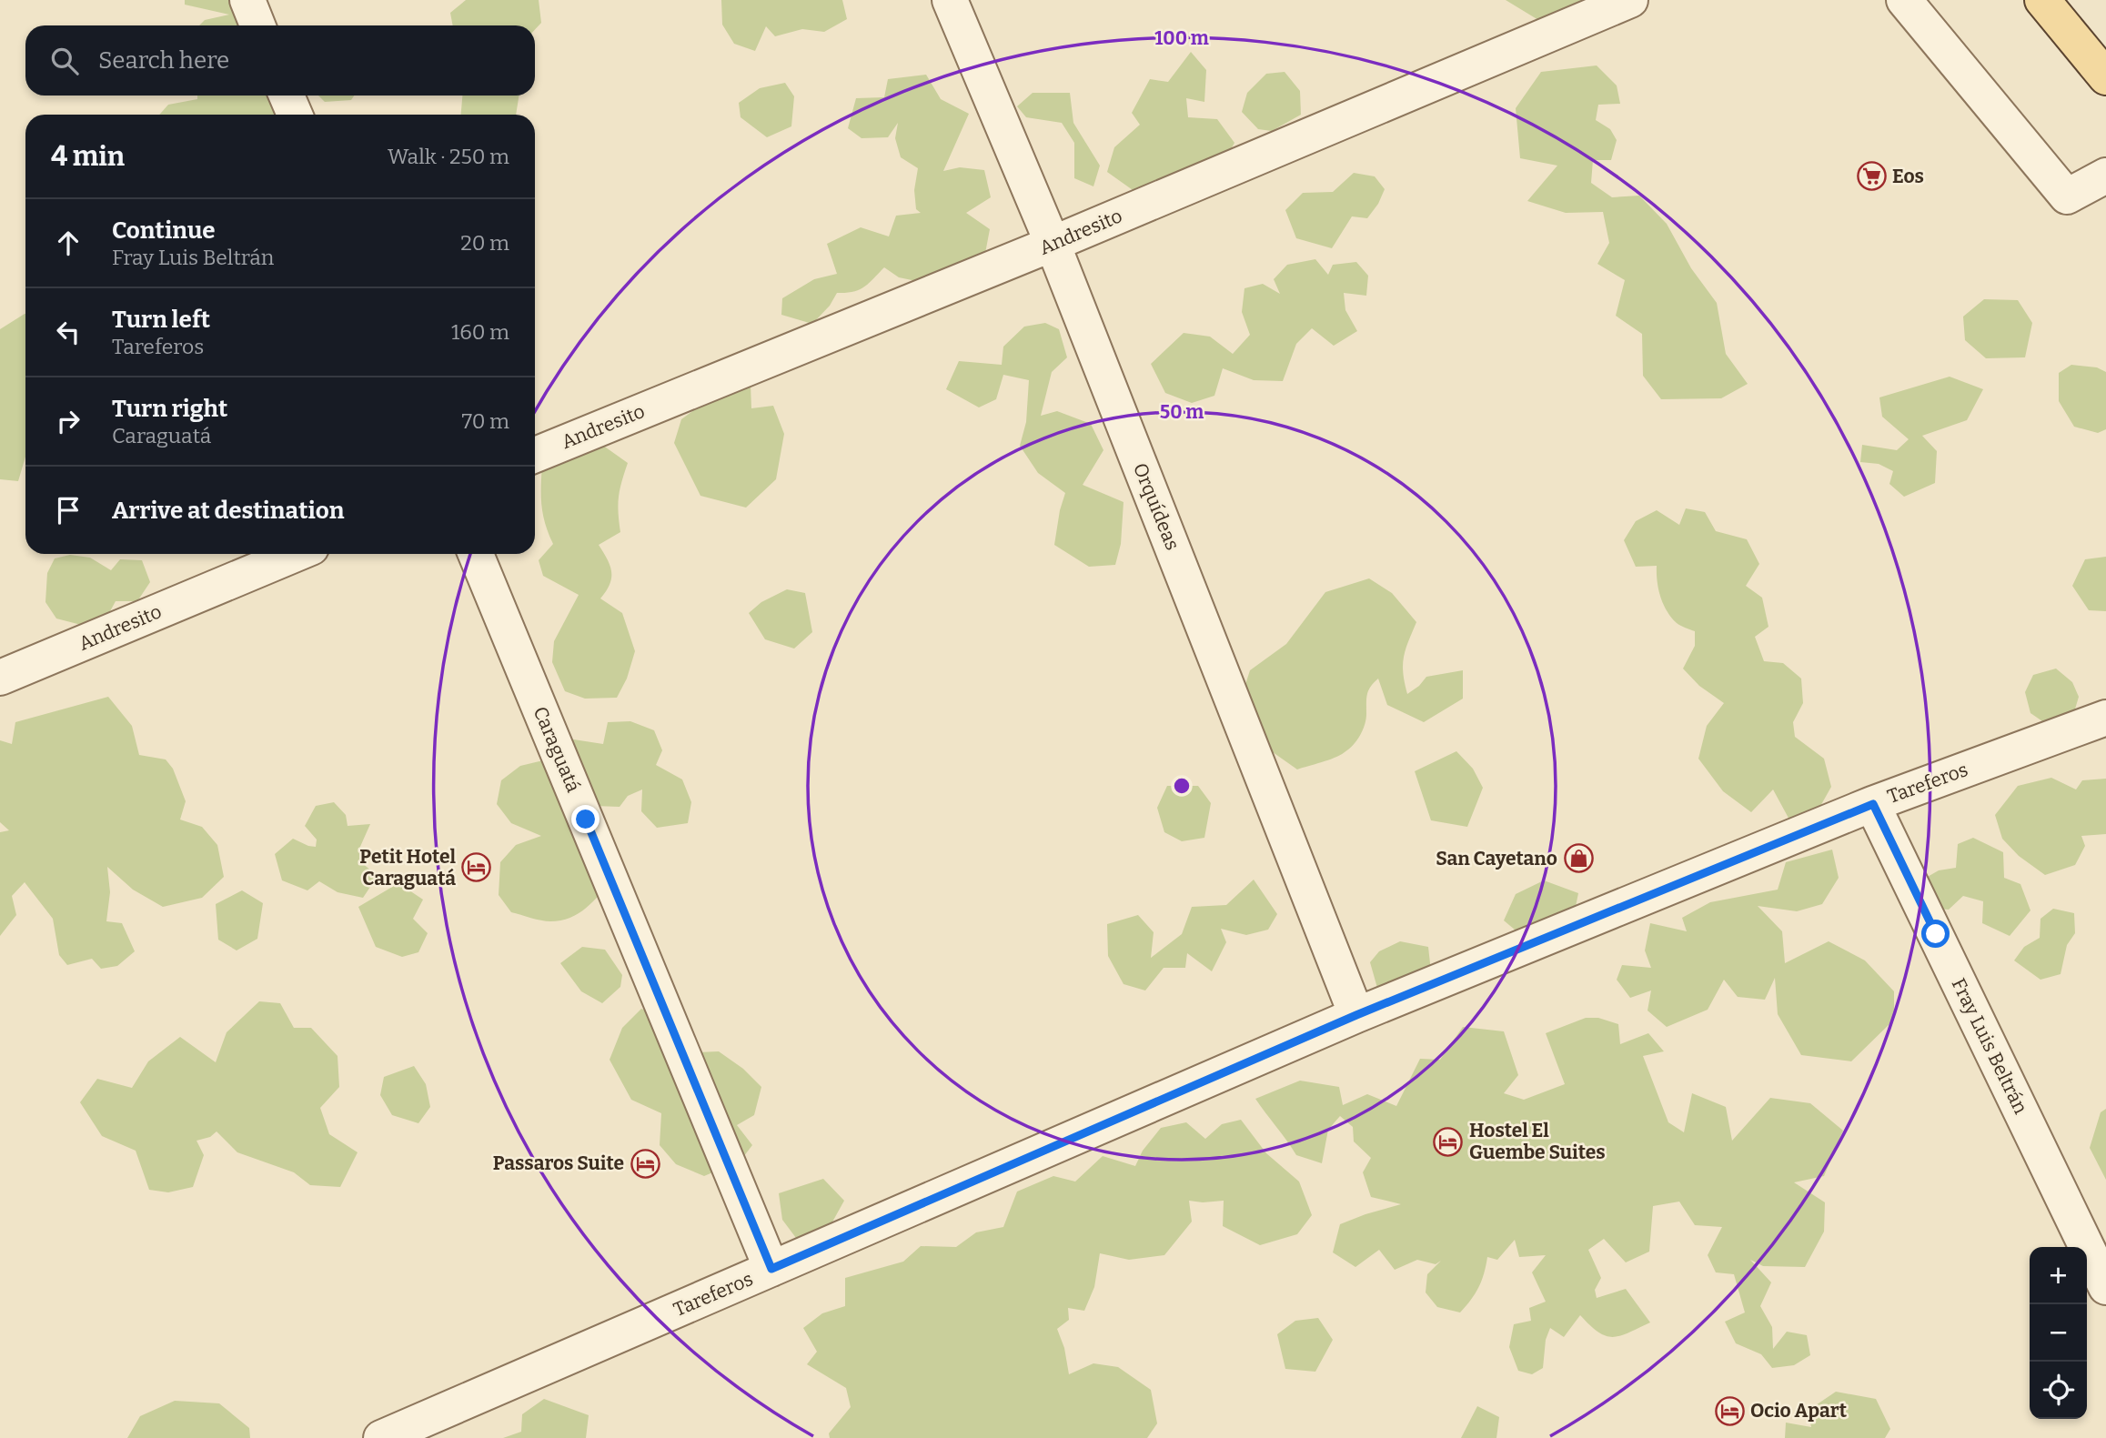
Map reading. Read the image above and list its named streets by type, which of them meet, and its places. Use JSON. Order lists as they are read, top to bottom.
{
  "streets": {
    "street": [
      "Andresito",
      "Orquídeas",
      "Caraguatá",
      "Tareferos",
      "Fray Luis Beltrán"
    ]
  },
  "crossings": [
    ["Andresito", "Orquídeas"],
    ["Orquídeas", "Tareferos"],
    ["Caraguatá", "Tareferos"],
    ["Tareferos", "Fray Luis Beltrán"]
  ],
  "places": {
    "supermarket": ["Eos"],
    "shop": ["San Cayetano"],
    "hotel": [
      "Petit Hotel Caraguatá",
      "Hostel El Guembe Suites",
      "Passaros Suite",
      "Ocio Apart"
    ]
  },
  "page": {
    "search": "Search here",
    "heading": ["4 min", "Walk · 250 m"],
    "list": [
      ["Continue", "Fray Luis Beltrán", "20 m"],
      ["Turn left", "Tareferos", "160 m"],
      ["Turn right", "Caraguatá", "70 m"],
      "Arrive at destination"
    ],
    "map_buttons": ["+", "−"]
  },
  "rings": ["100 m", "50 m"]
}
